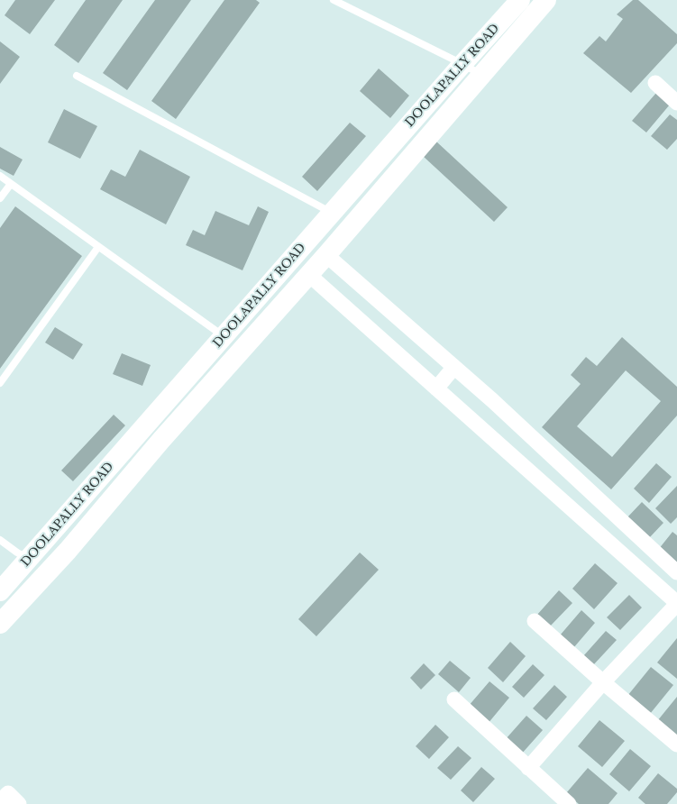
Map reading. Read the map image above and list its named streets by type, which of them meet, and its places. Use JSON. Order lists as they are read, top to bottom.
{
  "streets": {
    "main road": ["DOOLAPALLY ROAD"]
  }
}
